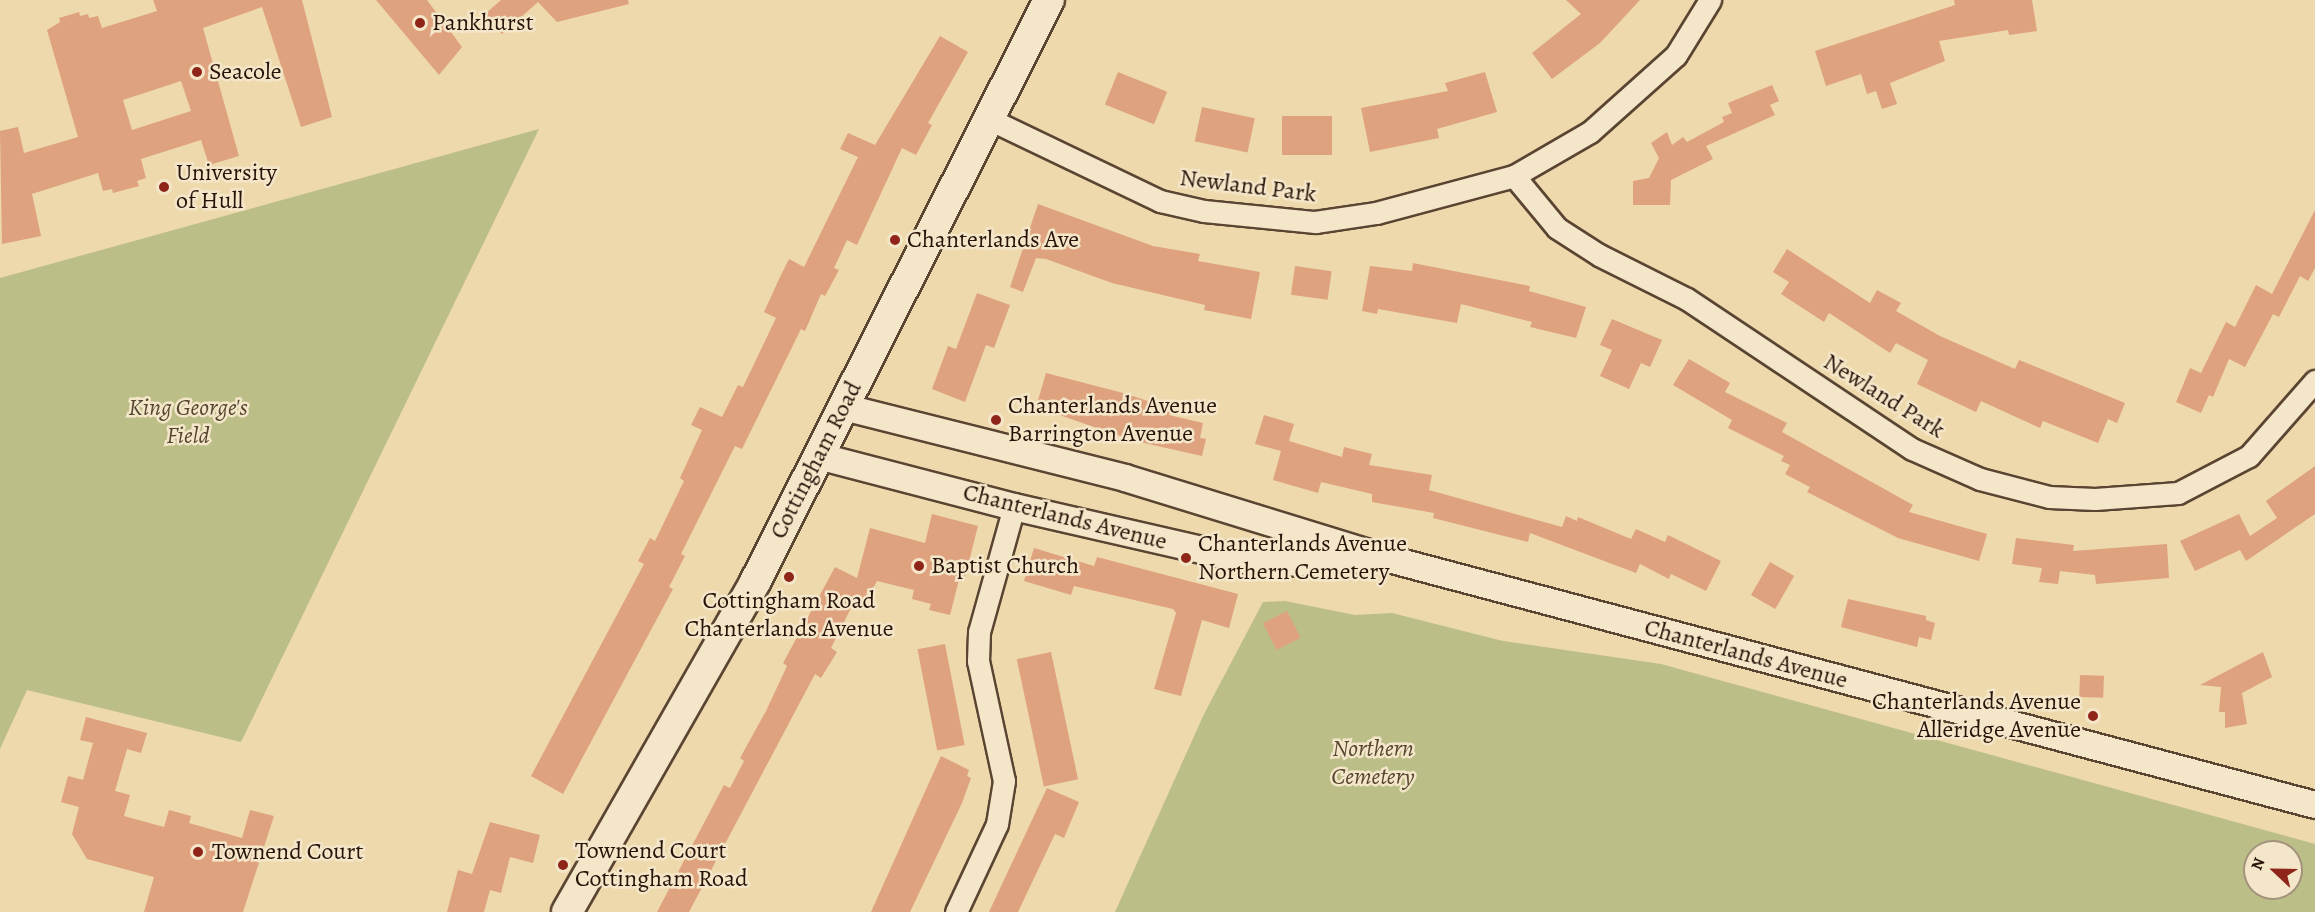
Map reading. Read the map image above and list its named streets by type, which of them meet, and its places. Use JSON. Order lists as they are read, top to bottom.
{
  "streets": {
    "main road": ["Cottingham Road"],
    "street": ["Newland Park", "Chanterlands Avenue"]
  },
  "crossings": [
    ["Newland Park", "Cottingham Road"],
    ["Cottingham Road", "Chanterlands Avenue"]
  ],
  "parks": ["King George's Field", "Northern Cemetery"],
  "places": [
    "Pankhurst",
    "Seacole",
    "University of Hull",
    "Chanterlands Ave",
    "Chanterlands Avenue Barrington Avenue",
    "Chanterlands Avenue Northern Cemetery",
    "Baptist Church",
    "Cottingham Road Chanterlands Avenue",
    "Chanterlands Avenue Alleridge Avenue",
    "Townend Court",
    "Townend Court Cottingham Road"
  ],
  "north": "left"
}
